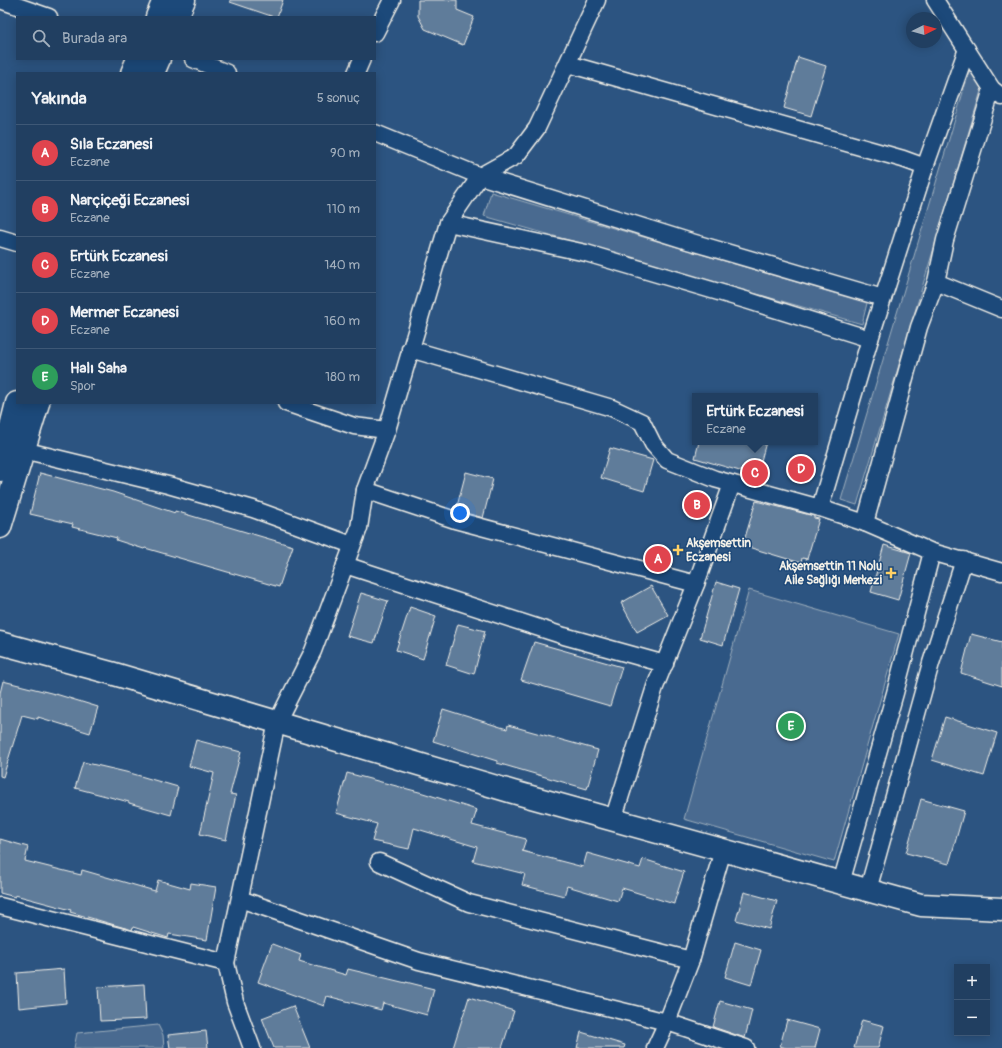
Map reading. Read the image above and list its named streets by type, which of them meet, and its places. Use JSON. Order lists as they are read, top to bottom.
{
  "places": {
    "health": ["Akşemsettin Eczanesi", "Akşemsettin 11 Nolu Aile Sağlığı Merkezi"]
  },
  "north": "right",
  "page": {
    "search": "Burada ara",
    "heading": ["Yakında", "5 sonuç"],
    "list": [
      {
        "mark": "A",
        "name": "Sıla Eczanesi",
        "note": "Eczane",
        "value": "90 m"
      },
      {
        "mark": "B",
        "name": "Narçiçeği Eczanesi",
        "note": "Eczane",
        "value": "110 m"
      },
      {
        "mark": "C",
        "name": "Ertürk Eczanesi",
        "note": "Eczane",
        "value": "140 m"
      },
      {
        "mark": "D",
        "name": "Mermer Eczanesi",
        "note": "Eczane",
        "value": "160 m"
      },
      {
        "mark": "E",
        "name": "Halı Saha",
        "note": "Spor",
        "value": "180 m"
      }
    ],
    "popup": ["Ertürk Eczanesi", "Eczane"],
    "pins": [
      "D",
      "C",
      "B",
      "A",
      "E"
    ],
    "map_buttons": ["+", "−"]
  }
}
